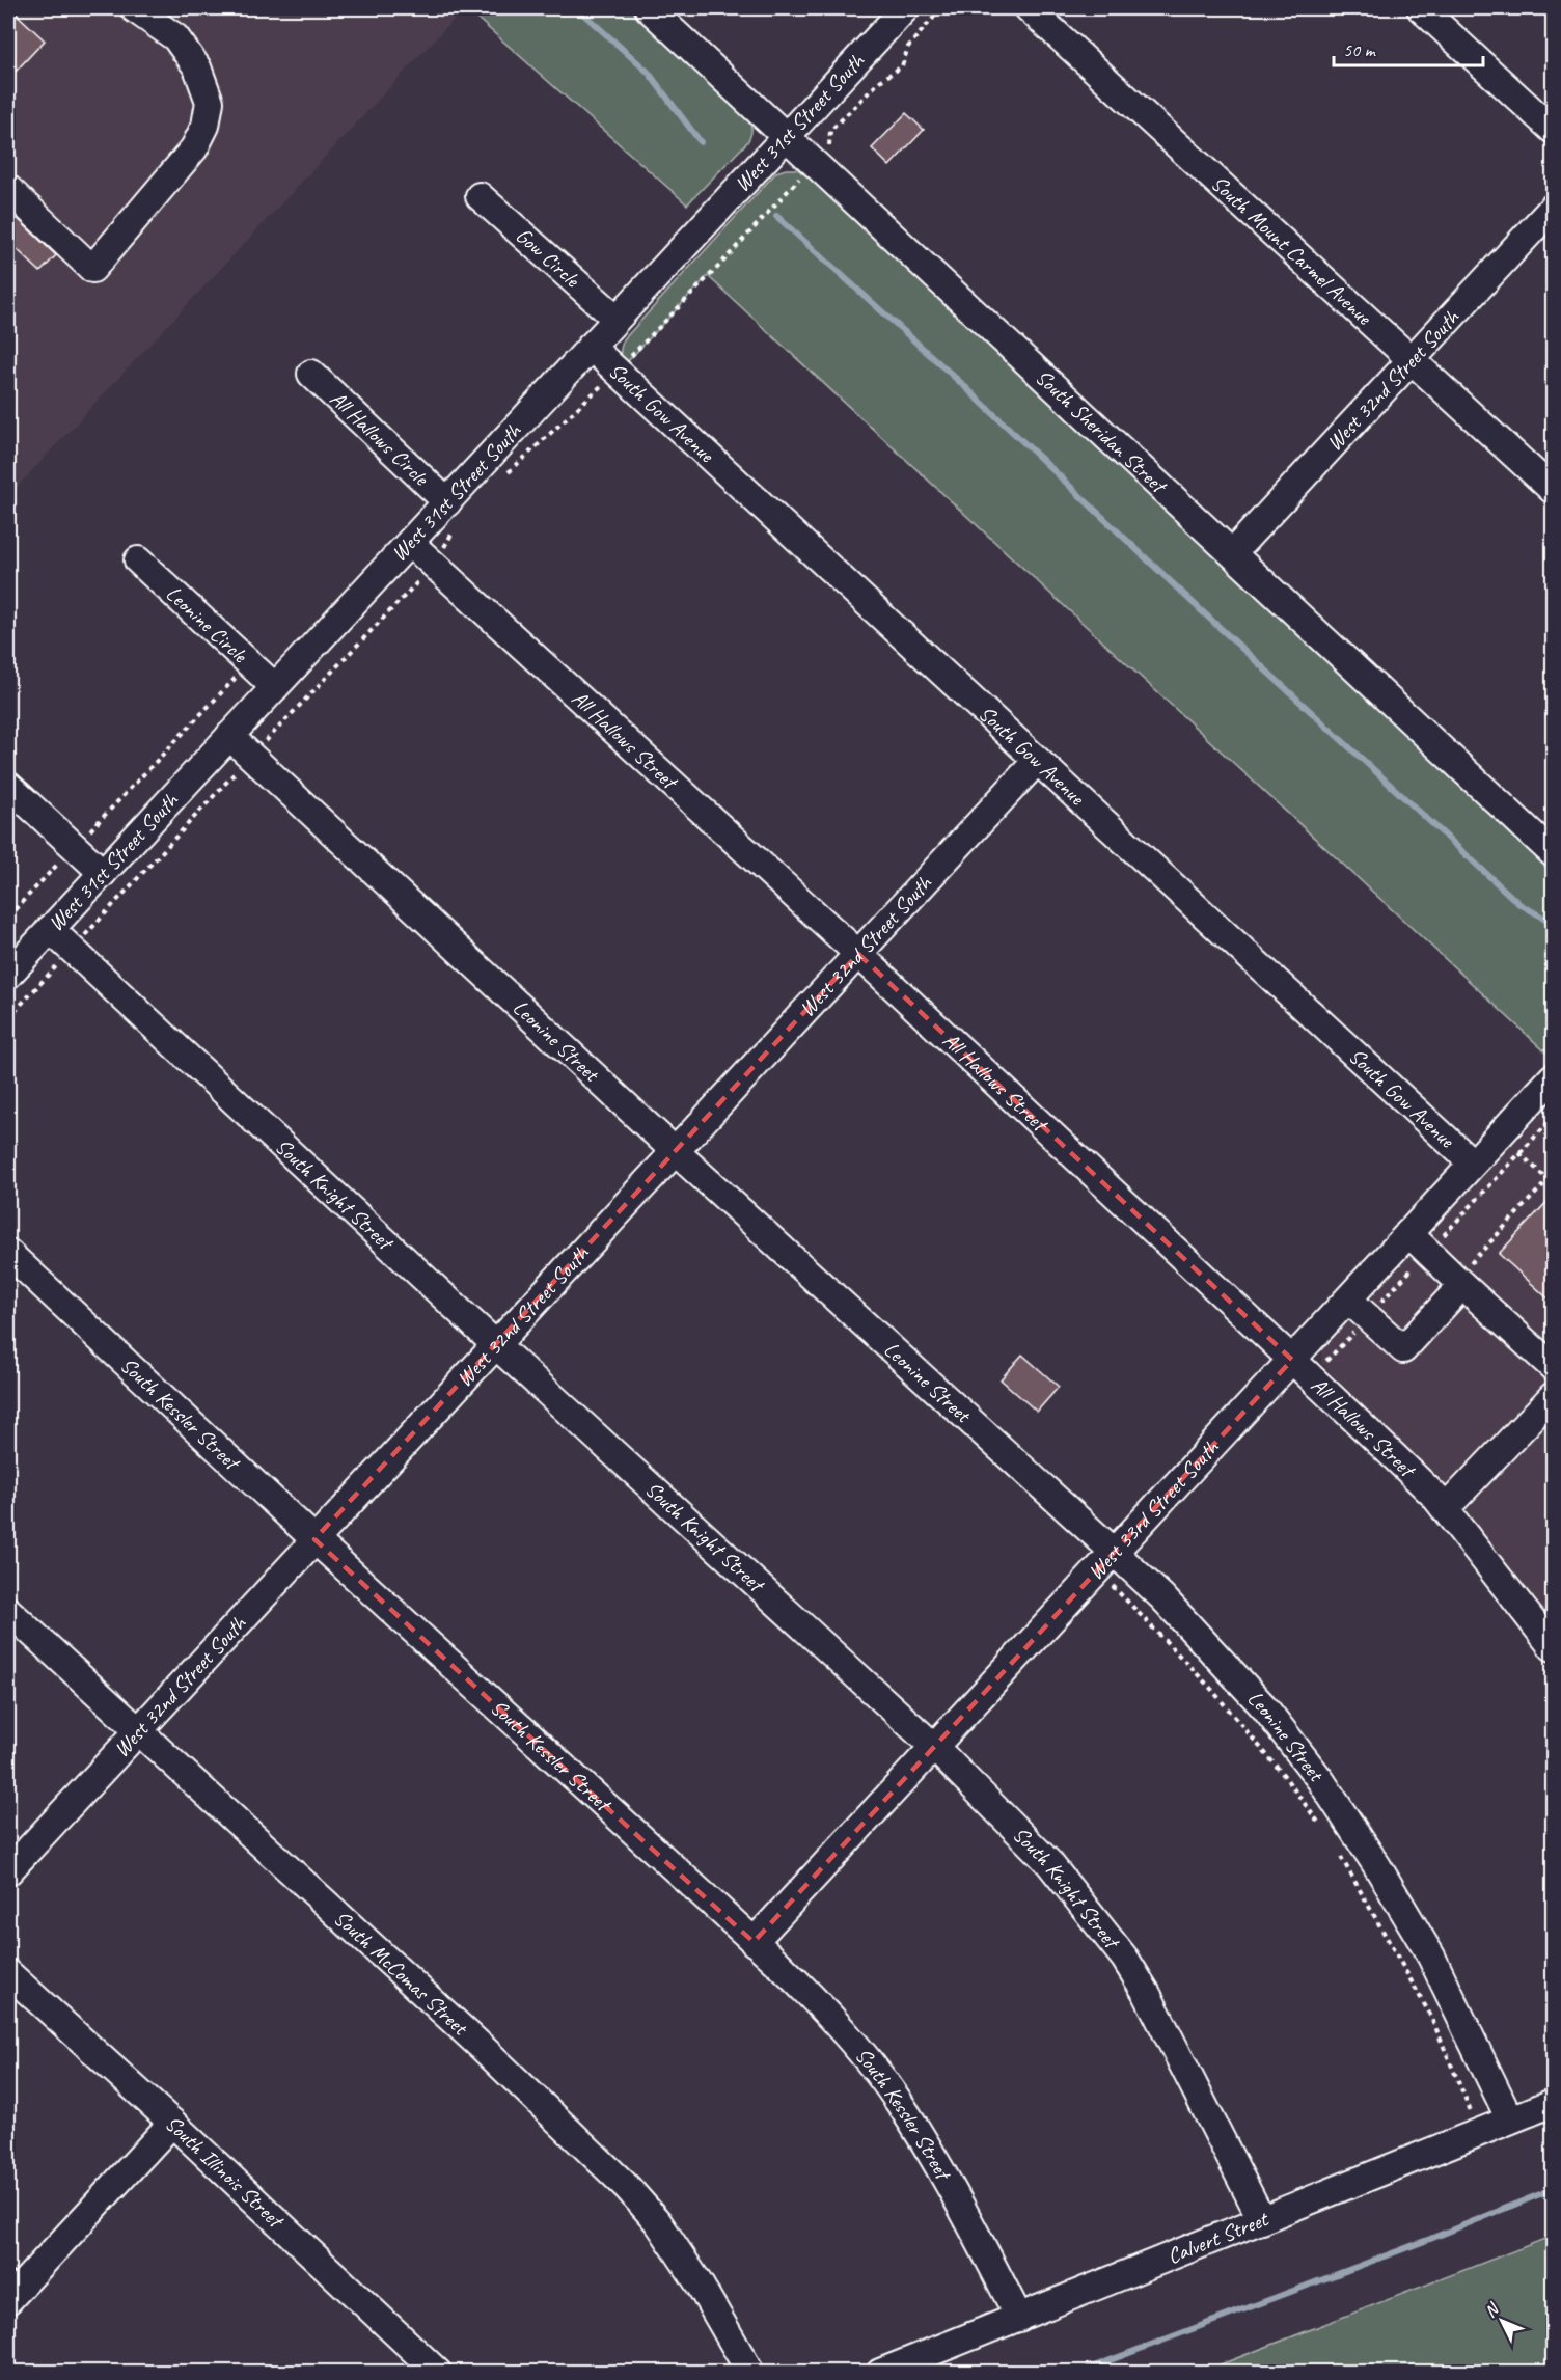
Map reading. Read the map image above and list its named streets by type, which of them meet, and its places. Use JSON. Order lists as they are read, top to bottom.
{
  "streets": {
    "street": [
      "West 31st Street South",
      "South Mount Carmel Avenue",
      "Gow Circle",
      "West 32nd Street South",
      "South Gow Avenue",
      "South Sheridan Street",
      "All Hallows Circle",
      "Leonine Circle",
      "All Hallows Street",
      "Leonine Street",
      "South Knight Street",
      "South Kessler Street",
      "West 33rd Street South",
      "South McComas Street",
      "South Illinois Street",
      "Calvert Street"
    ]
  },
  "crossings": [
    ["West 31st Street South", "Gow Circle"],
    ["West 31st Street South", "South Gow Avenue"],
    ["West 31st Street South", "South Sheridan Street"],
    ["West 31st Street South", "All Hallows Circle"],
    ["West 31st Street South", "Leonine Circle"],
    ["West 31st Street South", "All Hallows Street"],
    ["West 31st Street South", "Leonine Street"],
    ["West 31st Street South", "South Knight Street"],
    ["South Mount Carmel Avenue", "West 32nd Street South"],
    ["West 32nd Street South", "South Gow Avenue"],
    ["West 32nd Street South", "South Sheridan Street"],
    ["West 32nd Street South", "All Hallows Street"],
    ["West 32nd Street South", "Leonine Street"],
    ["West 32nd Street South", "South Knight Street"],
    ["West 32nd Street South", "South Kessler Street"],
    ["West 32nd Street South", "South McComas Street"],
    ["South Gow Avenue", "West 33rd Street South"],
    ["All Hallows Street", "West 33rd Street South"],
    ["Leonine Street", "West 33rd Street South"],
    ["Leonine Street", "Calvert Street"],
    ["South Knight Street", "West 33rd Street South"],
    ["South Knight Street", "Calvert Street"],
    ["South Kessler Street", "West 33rd Street South"],
    ["South Kessler Street", "Calvert Street"]
  ],
  "scale_bar": "50 m",
  "north": "top left"
}
